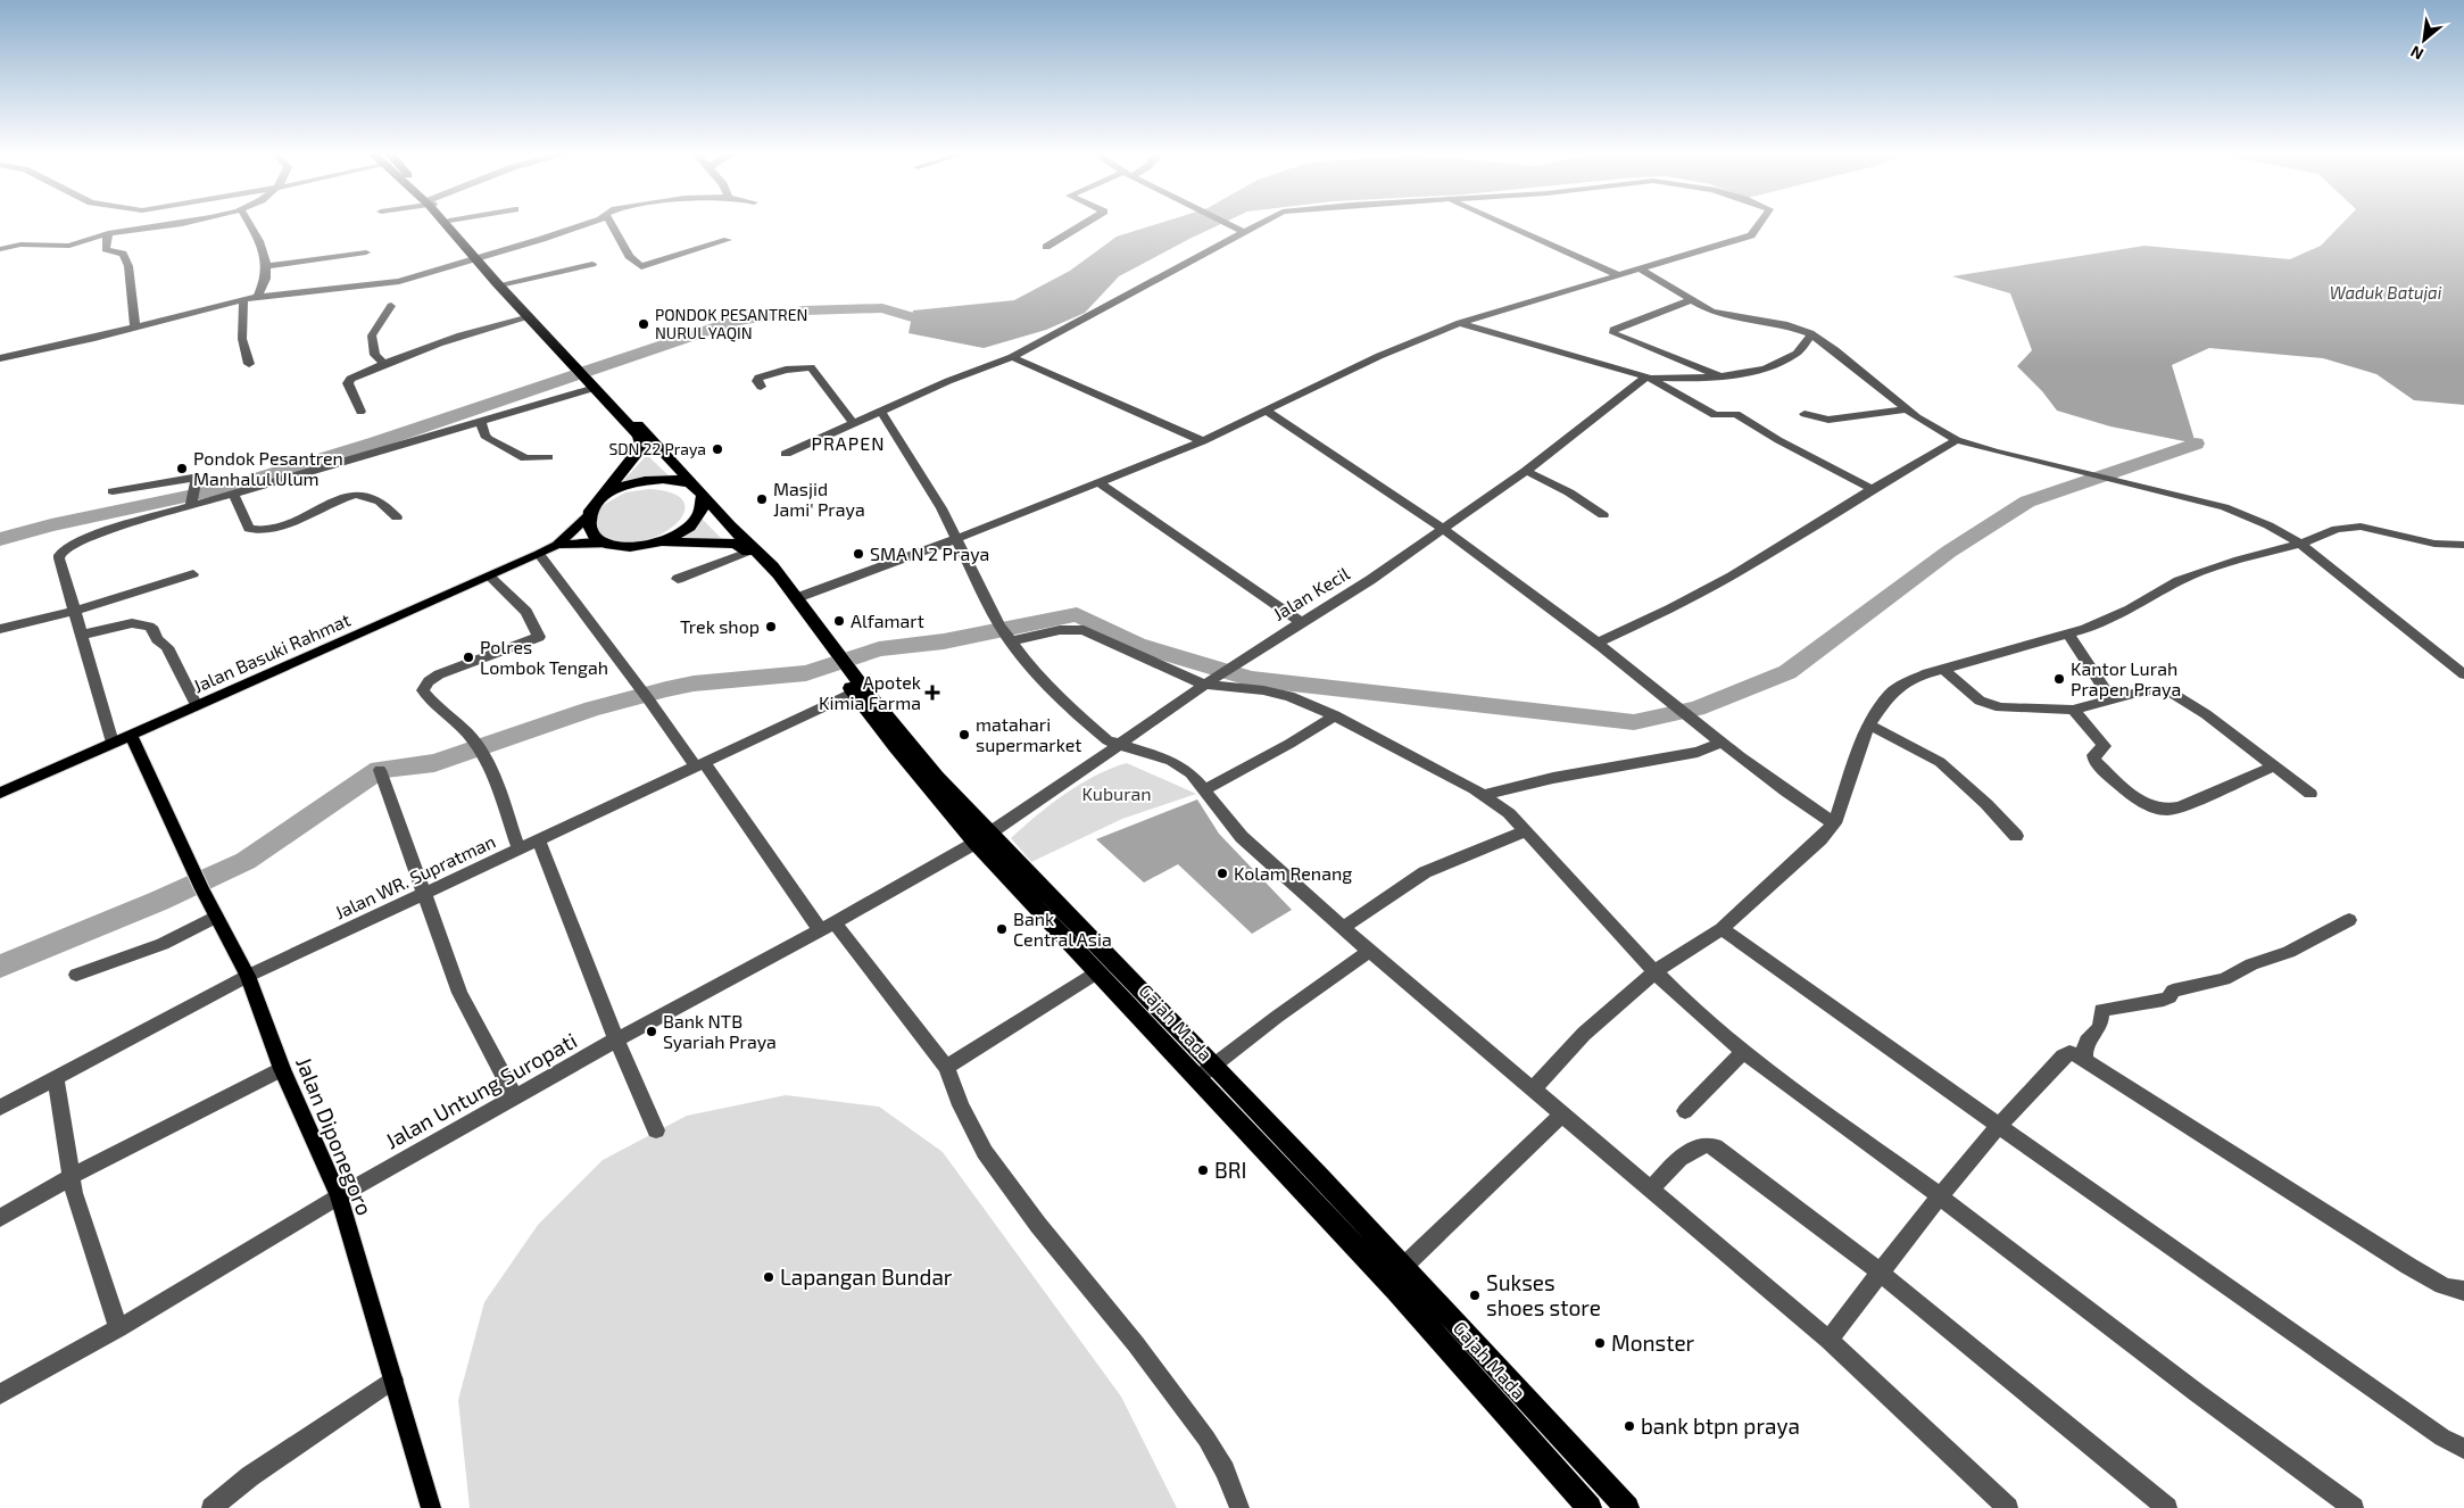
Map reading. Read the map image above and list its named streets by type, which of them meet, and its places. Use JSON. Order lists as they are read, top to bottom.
{
  "streets": {
    "highway": ["Gajah Mada"],
    "main road": ["Jalan Basuki Rahmat", "Jalan Diponegoro"],
    "street": ["Jalan Kecil", "Jalan WR. Supratman", "Jalan Untung Suropati"]
  },
  "crossings": [
    ["Jalan Kecil", "Gajah Mada"],
    ["Jalan Kecil", "Jalan Untung Suropati"],
    ["Jalan Basuki Rahmat", "Jalan Diponegoro"],
    ["Jalan WR. Supratman", "Gajah Mada"],
    ["Jalan WR. Supratman", "Jalan Diponegoro"],
    ["Gajah Mada", "Jalan Untung Suropati"],
    ["Jalan Untung Suropati", "Jalan Diponegoro"]
  ],
  "districts": ["PRAPEN"],
  "water": ["Waduk Batujai"],
  "parks": ["Kuburan"],
  "places": {
    "other": [
      "PONDOK PESANTREN NURUL YAQIN",
      "SDN 22 Praya",
      "Pondok Pesantren Manhalul Ulum",
      "Masjid Jami' Praya",
      "SMA N 2 Praya",
      "Alfamart",
      "Trek shop",
      "Polres Lombok Tengah",
      "Kantor Lurah Prapen Praya",
      "matahari supermarket",
      "Kolam Renang",
      "Bank Central Asia",
      "Bank NTB Syariah Praya",
      "BRI",
      "Lapangan Bundar",
      "Sukses shoes store",
      "Monster",
      "bank btpn praya"
    ],
    "health": ["Apotek Kimia Farma"]
  },
  "north": "bottom left"
}
